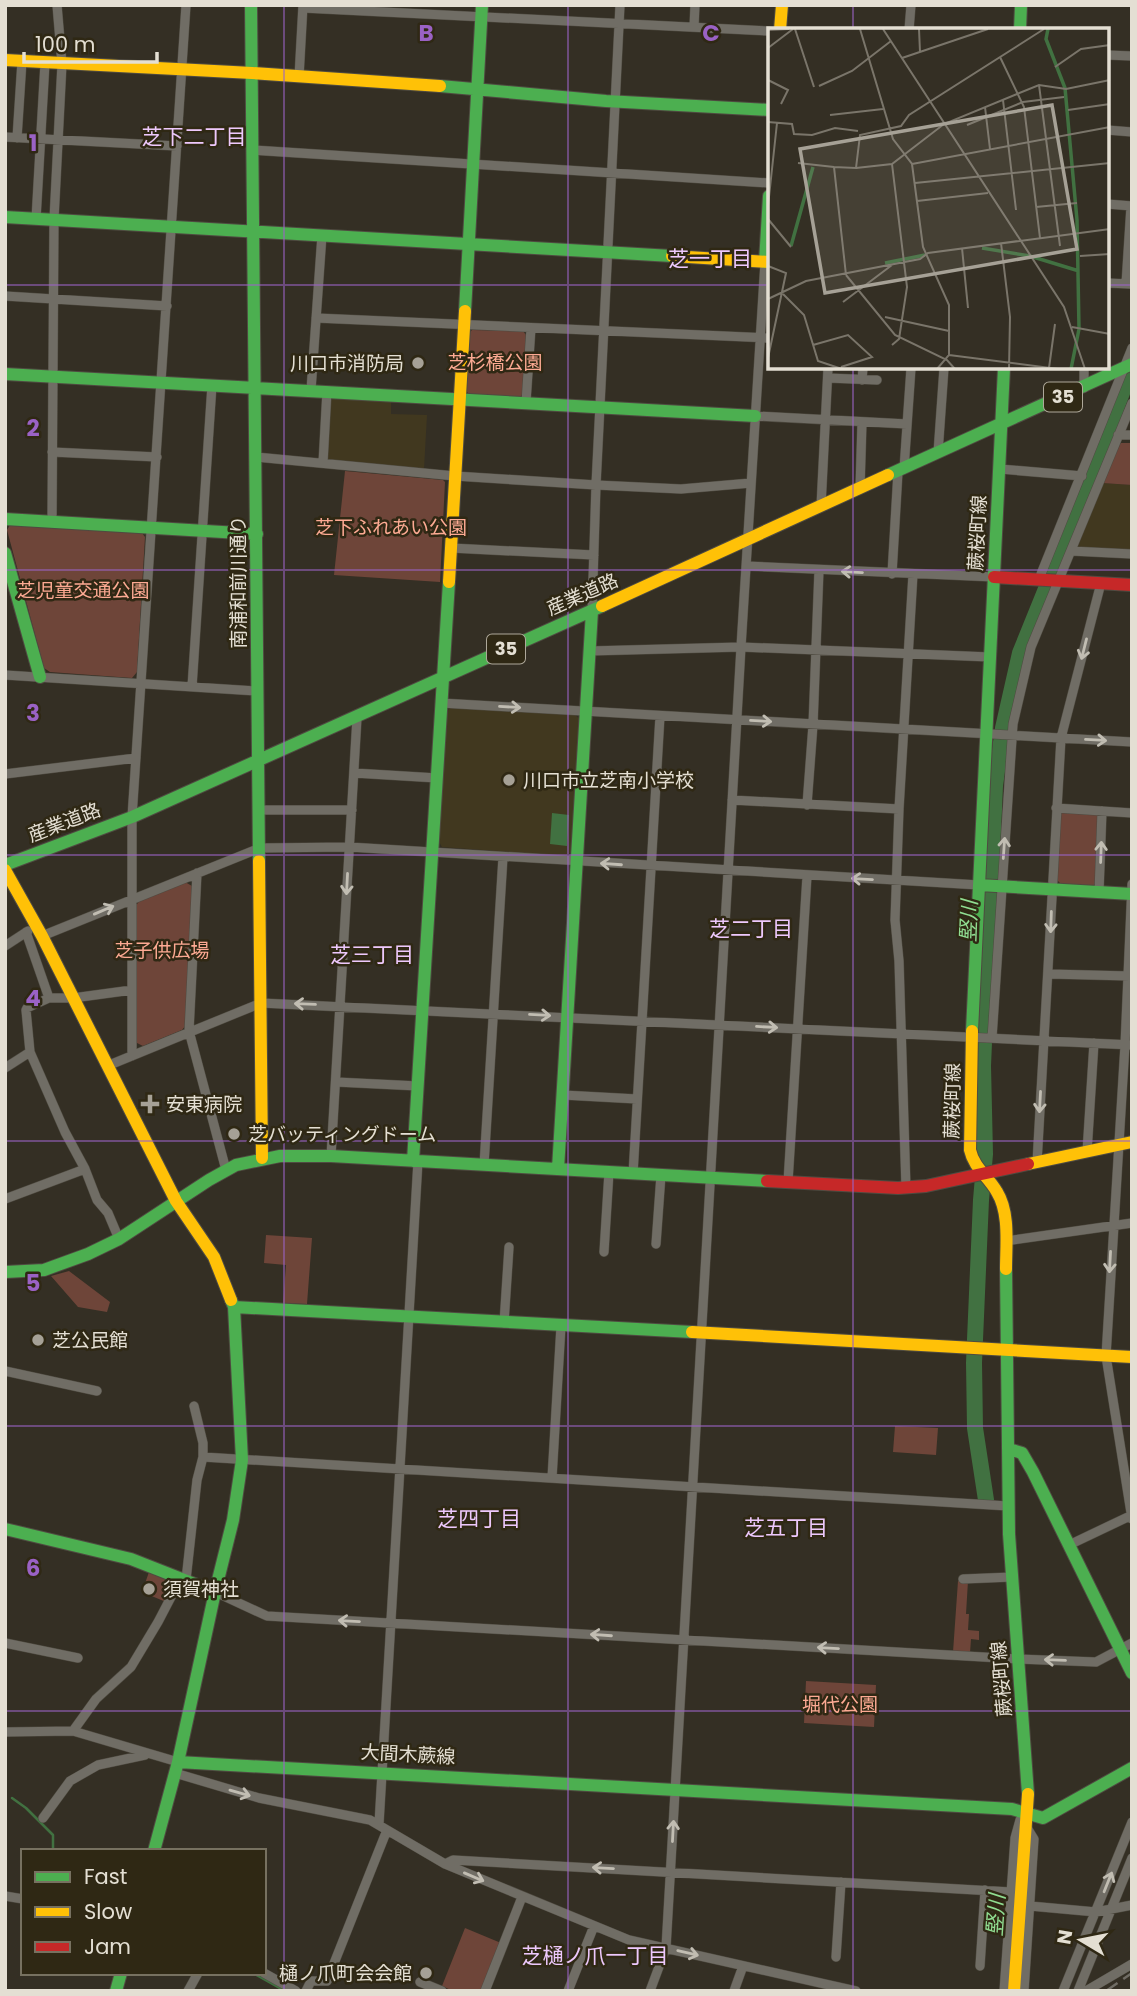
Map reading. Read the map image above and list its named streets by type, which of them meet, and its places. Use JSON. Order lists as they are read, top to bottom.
{
  "streets": {
    "street": [
      "35",
      "蕨桜町線",
      "南浦和前川通り",
      "産業道路",
      "大間木蕨線"
    ]
  },
  "crossings": [
    ["蕨桜町線", "産業道路"],
    ["蕨桜町線", "大間木蕨線"],
    ["南浦和前川通り", "産業道路"]
  ],
  "districts": [
    "芝下二丁目",
    "芝一丁目",
    "芝二丁目",
    "芝三丁目",
    "芝四丁目",
    "芝五丁目",
    "芝樋ノ爪一丁目"
  ],
  "water": ["竪川"],
  "parks": [
    "芝杉橋公園",
    "芝下ふれあい公園",
    "芝児童交通公園",
    "芝子供広場",
    "堀代公園"
  ],
  "places": {
    "other": [
      "川口市消防局",
      "川口市立芝南小学校",
      "芝バッティングドーム",
      "芝公民館",
      "須賀神社",
      "樋ノ爪町会会館"
    ],
    "health": ["安東病院"]
  },
  "legend": ["Fast", "Slow", "Jam"],
  "scale_bar": "100 m",
  "north": "left",
  "grid": {
    "columns": ["B", "C"],
    "rows": [
      "1",
      "2",
      "3",
      "4",
      "5",
      "6"
    ]
  }
}
